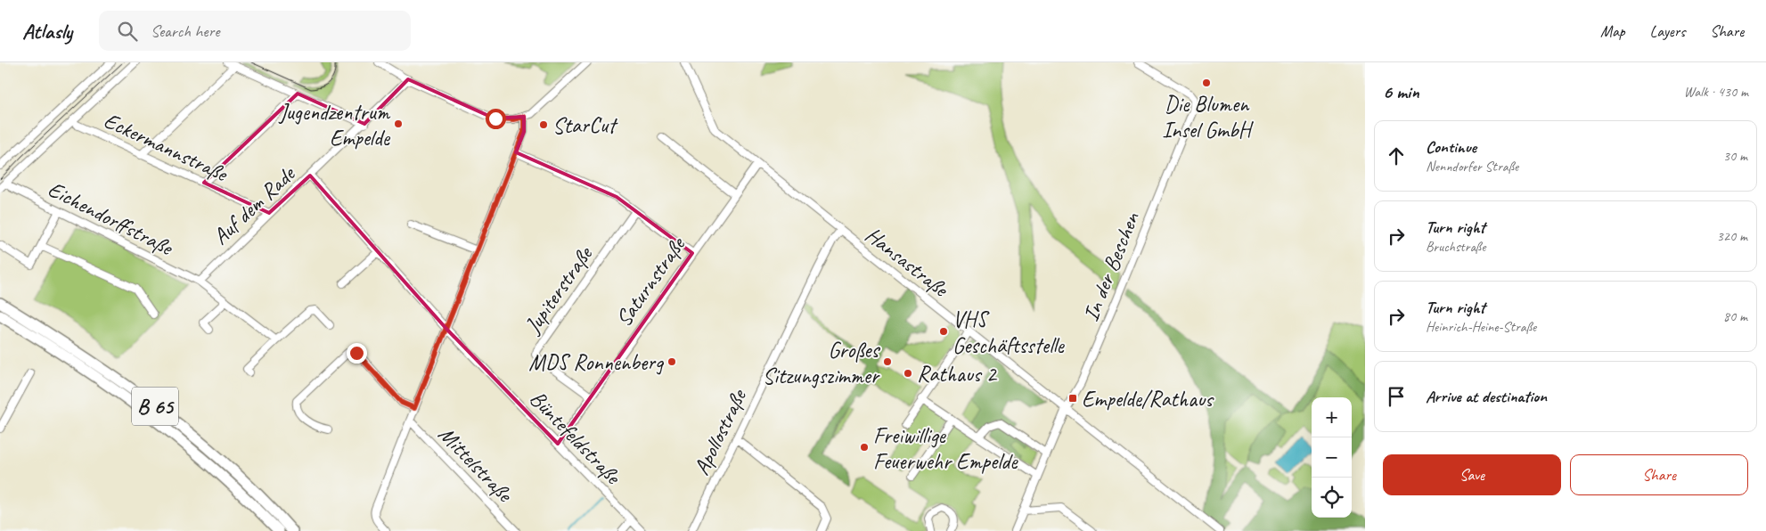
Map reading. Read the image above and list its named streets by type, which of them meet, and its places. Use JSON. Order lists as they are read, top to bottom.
{
  "streets": {
    "highway": ["B 65"],
    "street": [
      "Eckermannstraße",
      "Auf dem Rade",
      "Eichendorffstraße",
      "Hansastraße",
      "In der Beschen",
      "Saturnstraße",
      "Jupiterstraße",
      "Apollostraße",
      "Büntefeldstraße",
      "Mittelstraße"
    ]
  },
  "crossings": [
    ["Eckermannstraße", "Auf dem Rade"],
    ["Auf dem Rade", "Eichendorffstraße"],
    ["Auf dem Rade", "Büntefeldstraße"],
    ["Hansastraße", "In der Beschen"],
    ["Hansastraße", "Saturnstraße"],
    ["Hansastraße", "Apollostraße"],
    ["Saturnstraße", "Jupiterstraße"],
    ["Saturnstraße", "Büntefeldstraße"]
  ],
  "places": {
    "other": [
      "Die Blumen Insel GmbH",
      "Jugendzentrum Empelde",
      "StarCut",
      "VHS Geschäftsstelle",
      "MDS Ronnenberg",
      "Großes Sitzungszimmer",
      "Rathaus 2",
      "Freiwillige Feuerwehr Empelde"
    ],
    "transit": ["Empelde/Rathaus"]
  },
  "page": {
    "header": "Atlasly",
    "search": "Search here",
    "nav": ["Map", "Layers", "Share"],
    "heading": ["6 min", "Walk · 430 m"],
    "list": [
      ["Continue", "Nenndorfer Straße", "30 m"],
      ["Turn right", "Bruchstraße", "320 m"],
      ["Turn right", "Heinrich-Heine-Straße", "80 m"],
      "Arrive at destination"
    ],
    "map_buttons": ["+", "−"],
    "buttons": ["Save", "Share"]
  }
}
